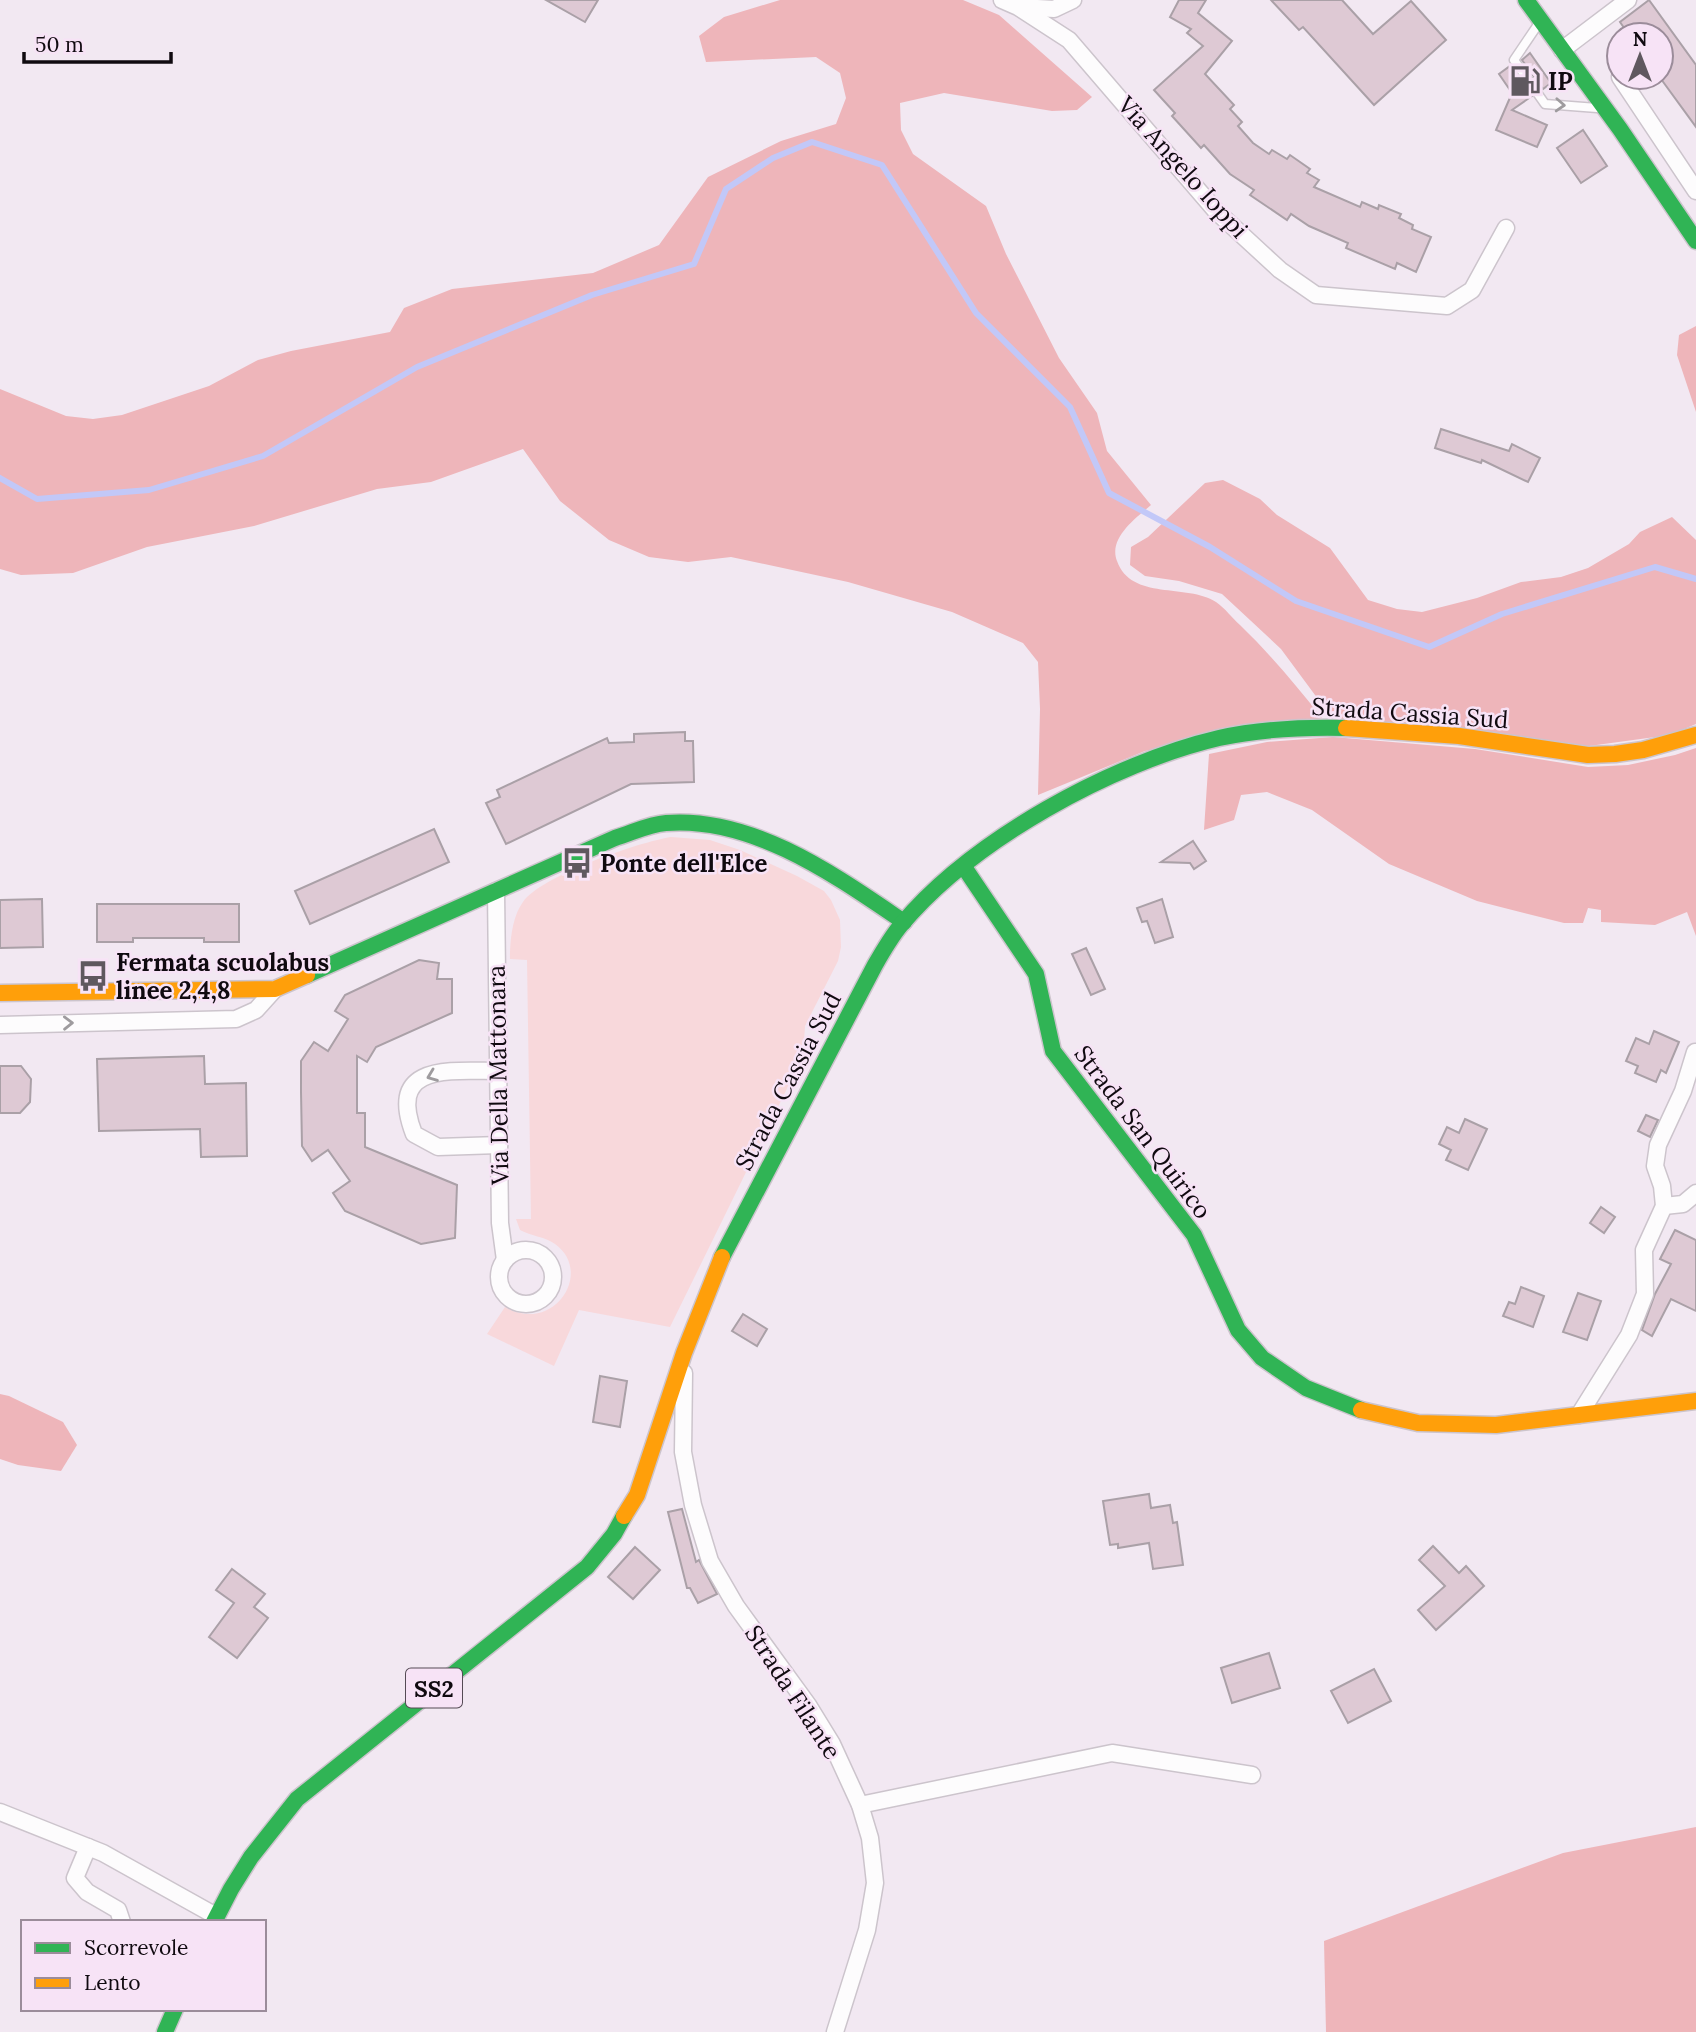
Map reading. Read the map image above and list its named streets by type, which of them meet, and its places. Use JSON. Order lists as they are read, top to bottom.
{
  "streets": {
    "main road": ["Strada Cassia Sud", "Strada San Quirico", "SS2"],
    "street": ["Via Angelo Ioppi", "Via Della Mattonara", "Strada Filante"]
  },
  "crossings": [
    ["Strada Cassia Sud", "Strada San Quirico"],
    ["Strada Cassia Sud", "Strada Filante"]
  ],
  "places": {
    "fuel station": ["IP"],
    "bus stop": ["Ponte dell'Elce", "Fermata scuolabus linee 2,4,8"]
  },
  "legend": ["Scorrevole", "Lento"],
  "scale_bar": "50 m",
  "north": "top"
}
